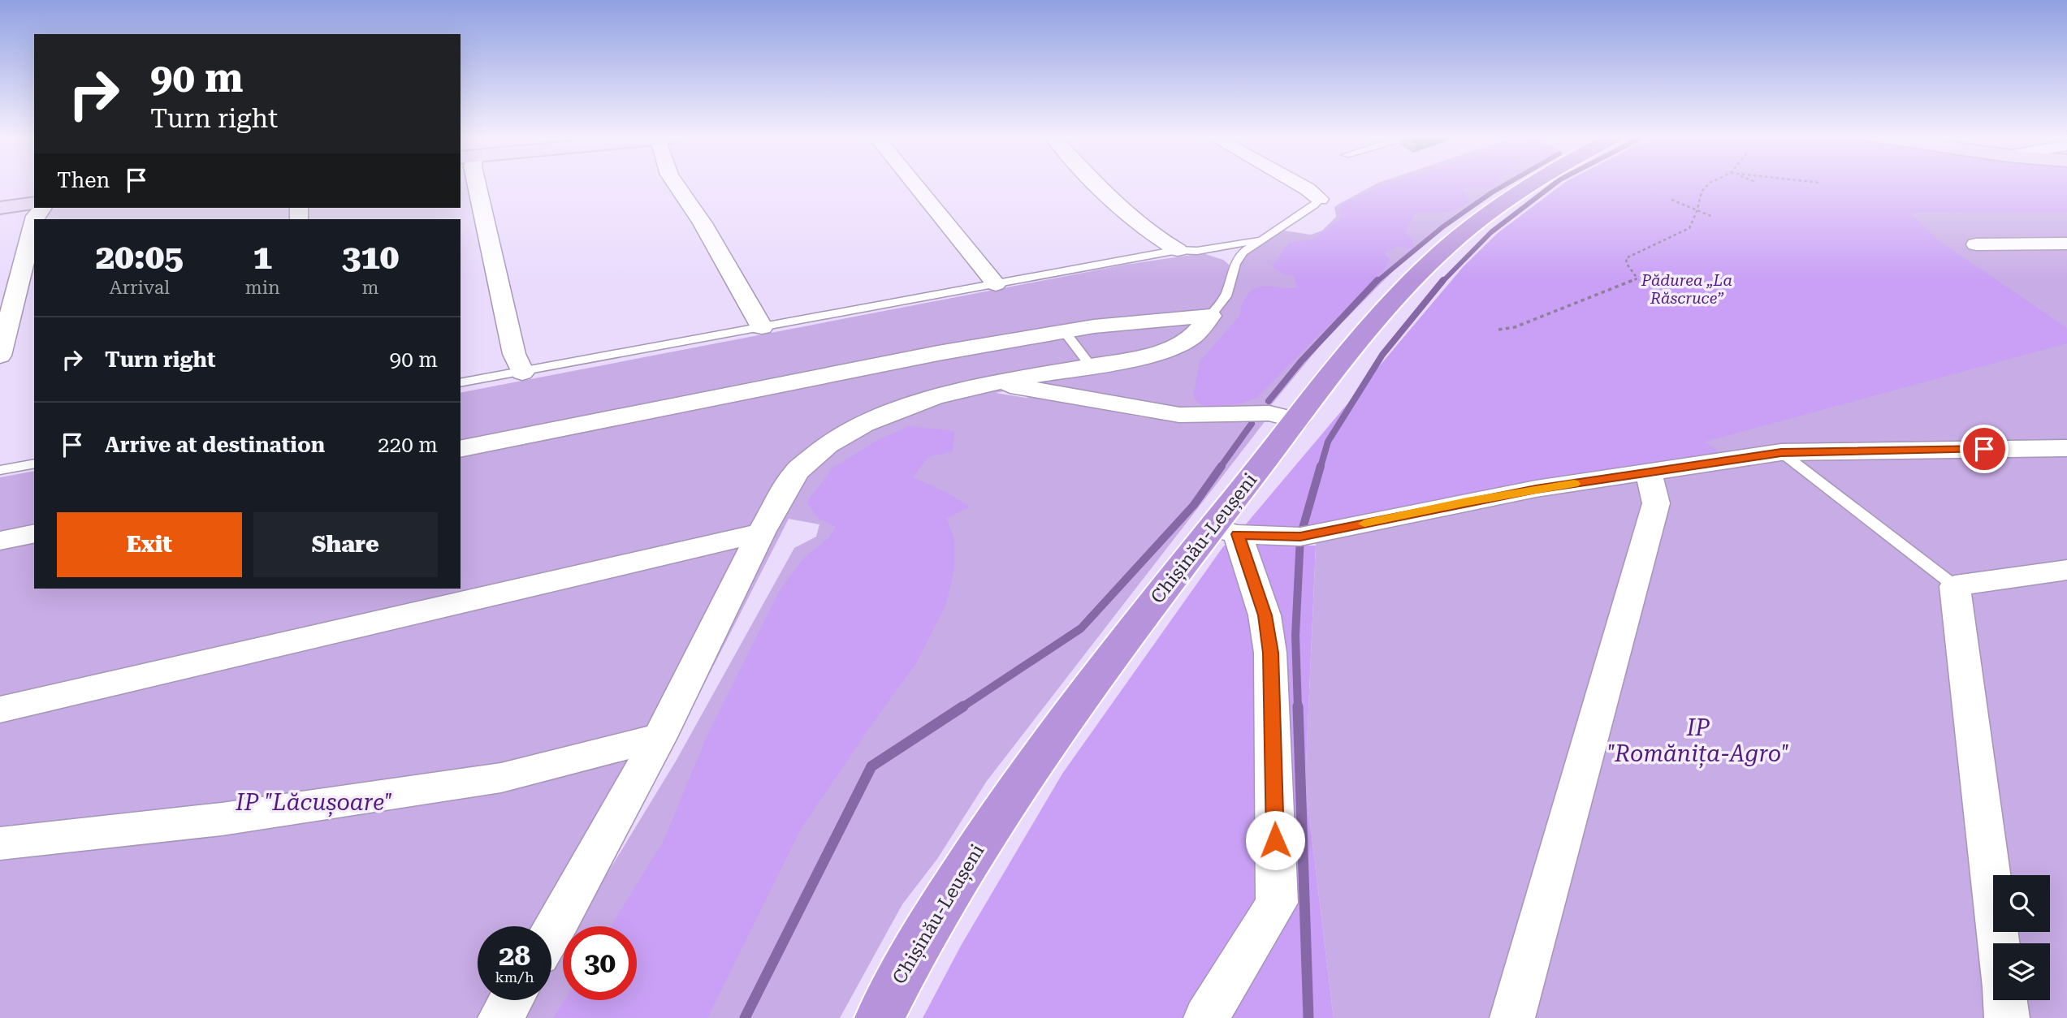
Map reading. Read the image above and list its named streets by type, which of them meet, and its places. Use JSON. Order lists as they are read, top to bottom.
{
  "streets": {
    "highway": ["Chișinău-Leușeni"]
  },
  "parks": ["Pădurea „La Răscruce”", "IP \"Romănița-Agro\"", "IP \"Lăcușoare\""],
  "page": {
    "turn": ["90 m", "Turn right"],
    "then": "Then",
    "eta": [
      "20:05",
      "Arrival",
      "1",
      "min",
      "310",
      "m"
    ],
    "list": [
      {
        "name": "Turn right",
        "value": "90 m"
      },
      {
        "name": "Arrive at destination",
        "value": "220 m"
      }
    ],
    "buttons": ["Exit", "Share"],
    "speed": "28 km/h",
    "limit": "30"
  }
}
